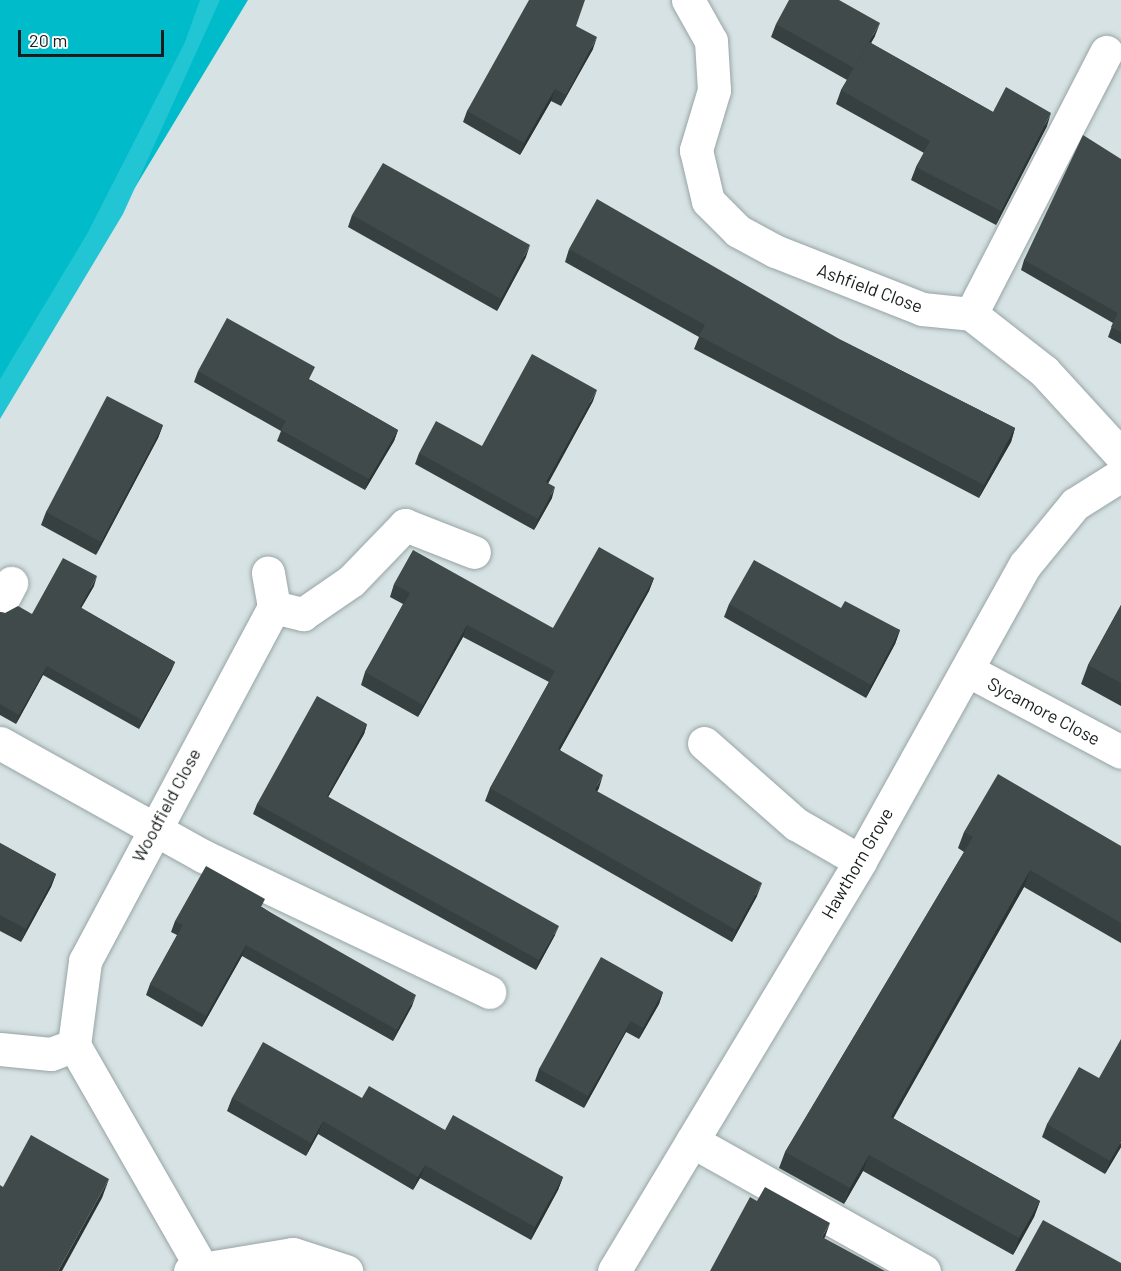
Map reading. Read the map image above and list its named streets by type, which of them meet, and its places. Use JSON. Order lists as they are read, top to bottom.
{
  "streets": {
    "street": [
      "Ashfield Close",
      "Sycamore Close",
      "Woodfield Close",
      "Hawthorn Grove"
    ]
  },
  "crossings": [
    ["Sycamore Close", "Hawthorn Grove"]
  ],
  "scale_bar": "20 m"
}
